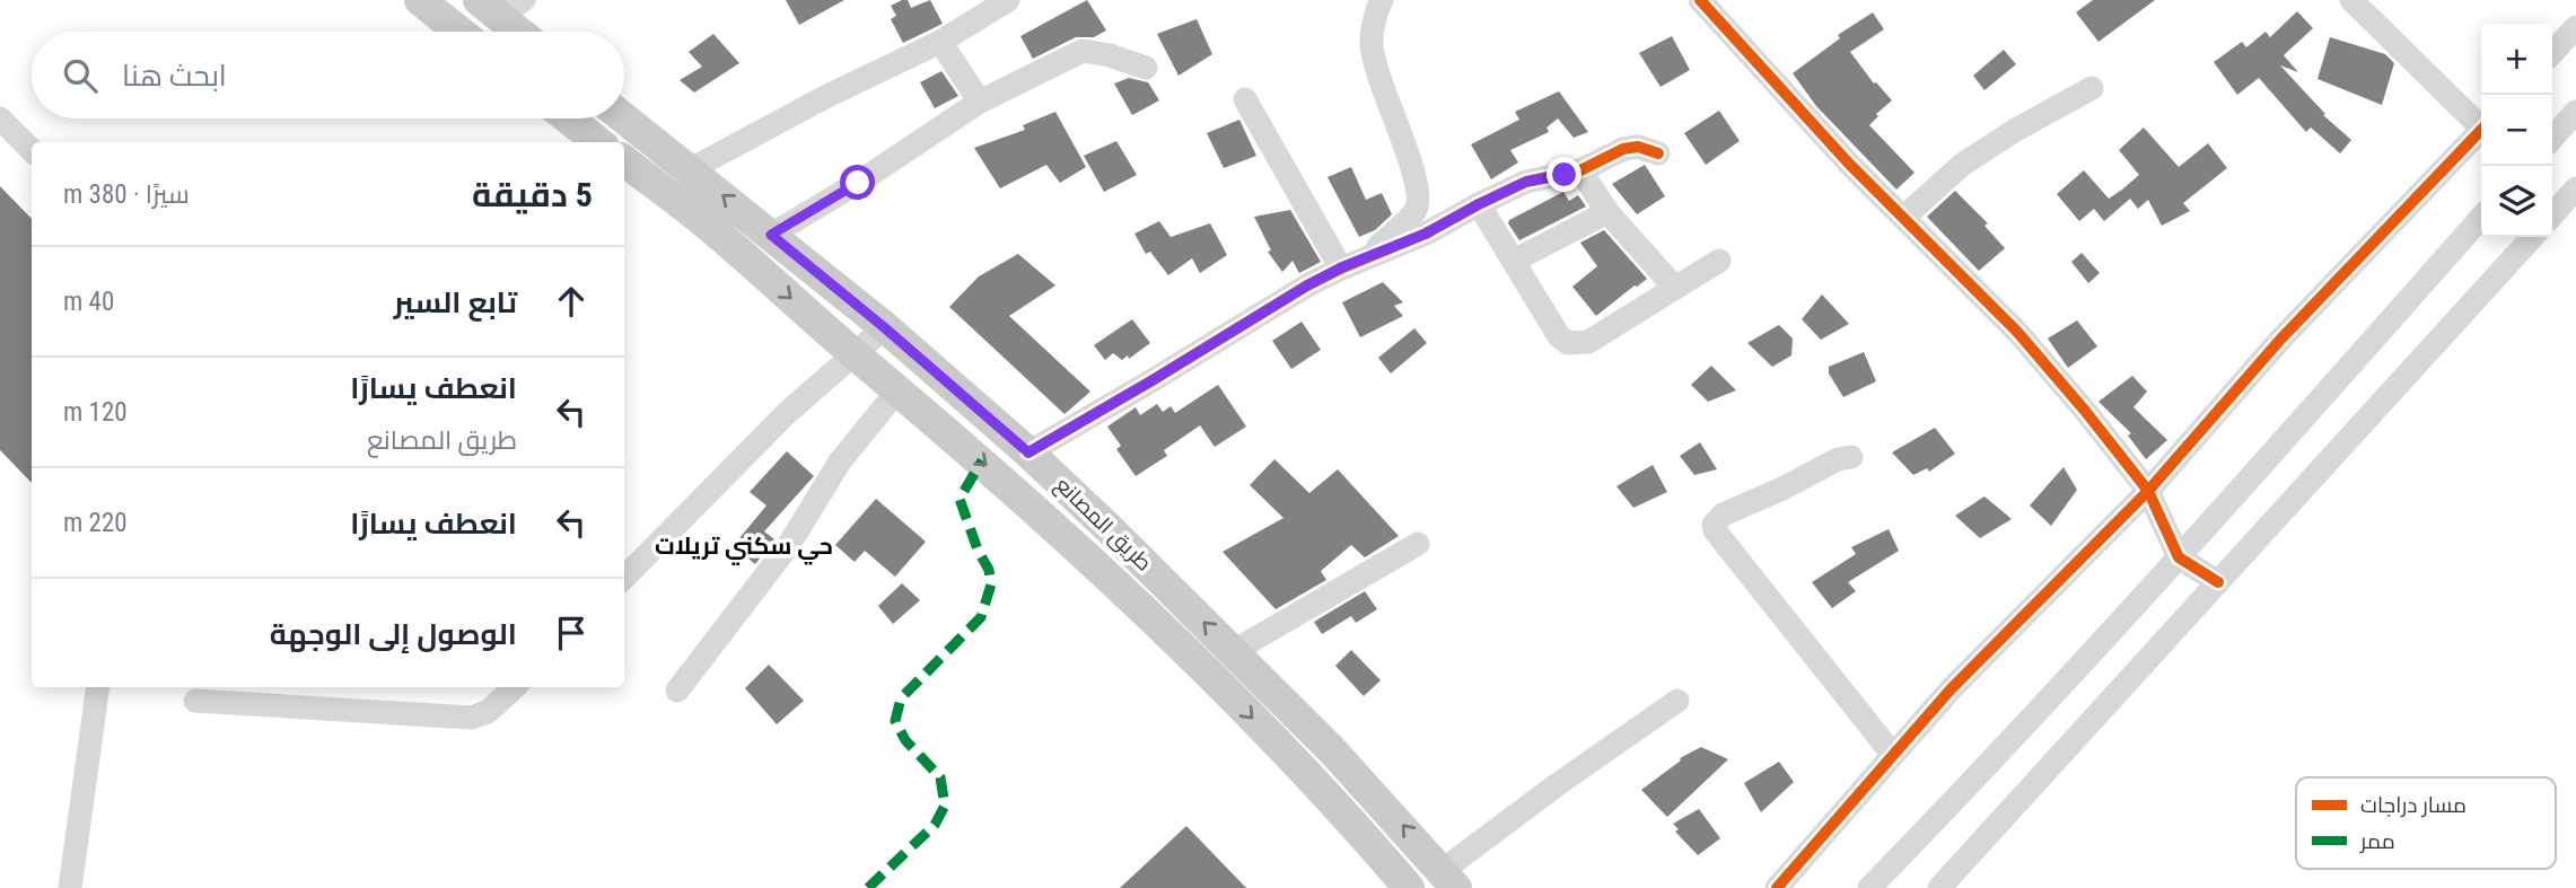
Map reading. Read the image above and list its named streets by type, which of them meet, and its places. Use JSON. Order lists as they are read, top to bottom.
{
  "streets": {
    "main road": ["طريق المصانع"]
  },
  "districts": ["حي سكني تريلات"],
  "legend": ["مسار دراجات", "ممر"],
  "page": {
    "map_buttons": ["+", "−"],
    "search": "ابحث هنا",
    "heading": ["5 دقيقة", "سيرًا · 380 m"],
    "list": [
      ["تابع السير", "40 m"],
      ["انعطف يسارًا", "طريق المصانع", "120 m"],
      ["انعطف يسارًا", "220 m"],
      "الوصول إلى الوجهة"
    ]
  }
}
